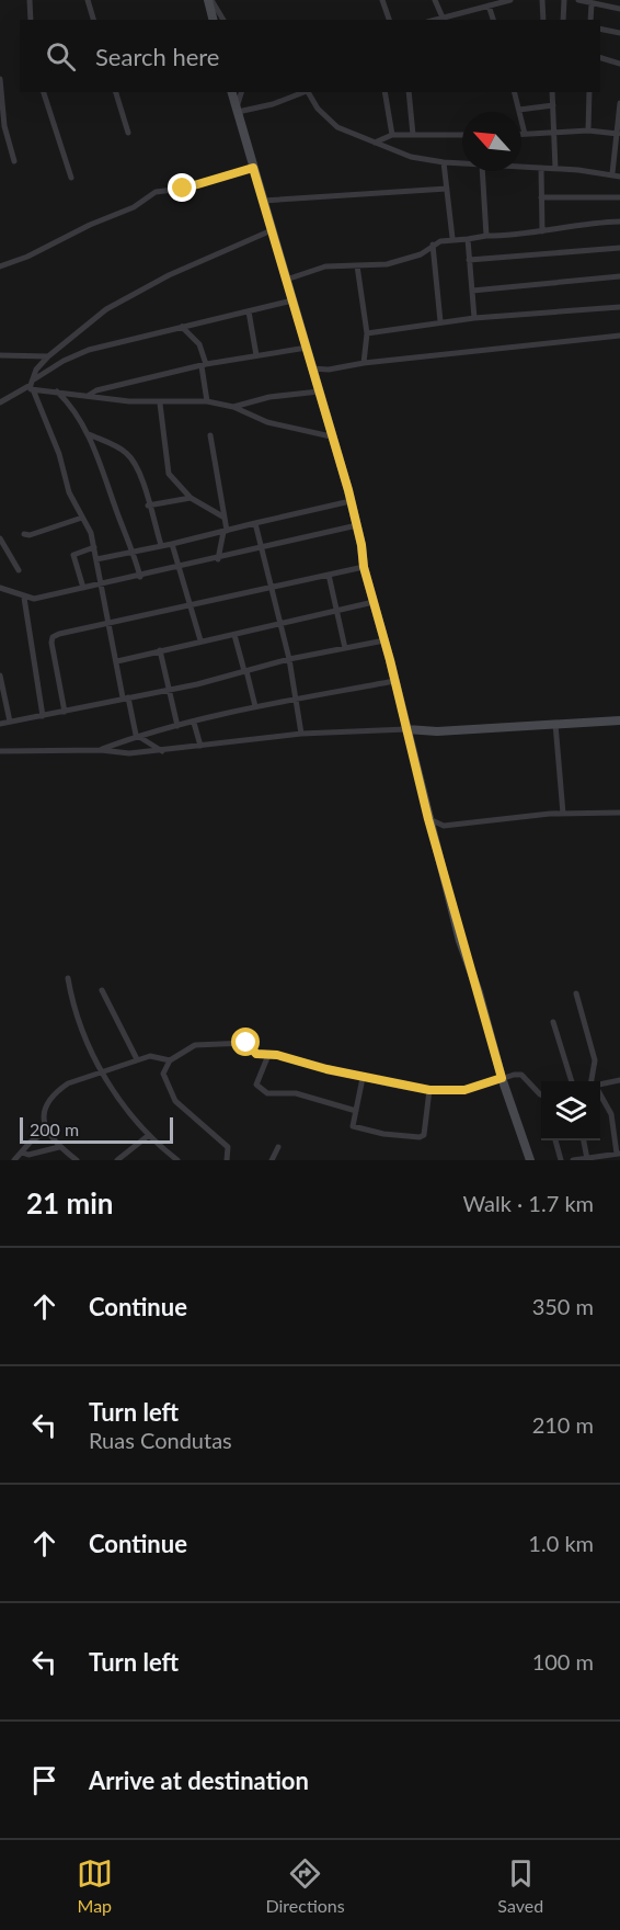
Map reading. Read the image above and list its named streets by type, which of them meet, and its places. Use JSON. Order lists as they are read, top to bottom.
{
  "scale_bar": "200 m",
  "north": "top left",
  "page": {
    "search": "Search here",
    "scale": "200 m",
    "heading": ["21 min", "Walk · 1.7 km"],
    "list": [
      ["Continue", "350 m"],
      ["Turn left", "Ruas Condutas", "210 m"],
      ["Continue", "1.0 km"],
      ["Turn left", "100 m"],
      "Arrive at destination"
    ],
    "nav": ["Map", "Directions", "Saved"]
  }
}
